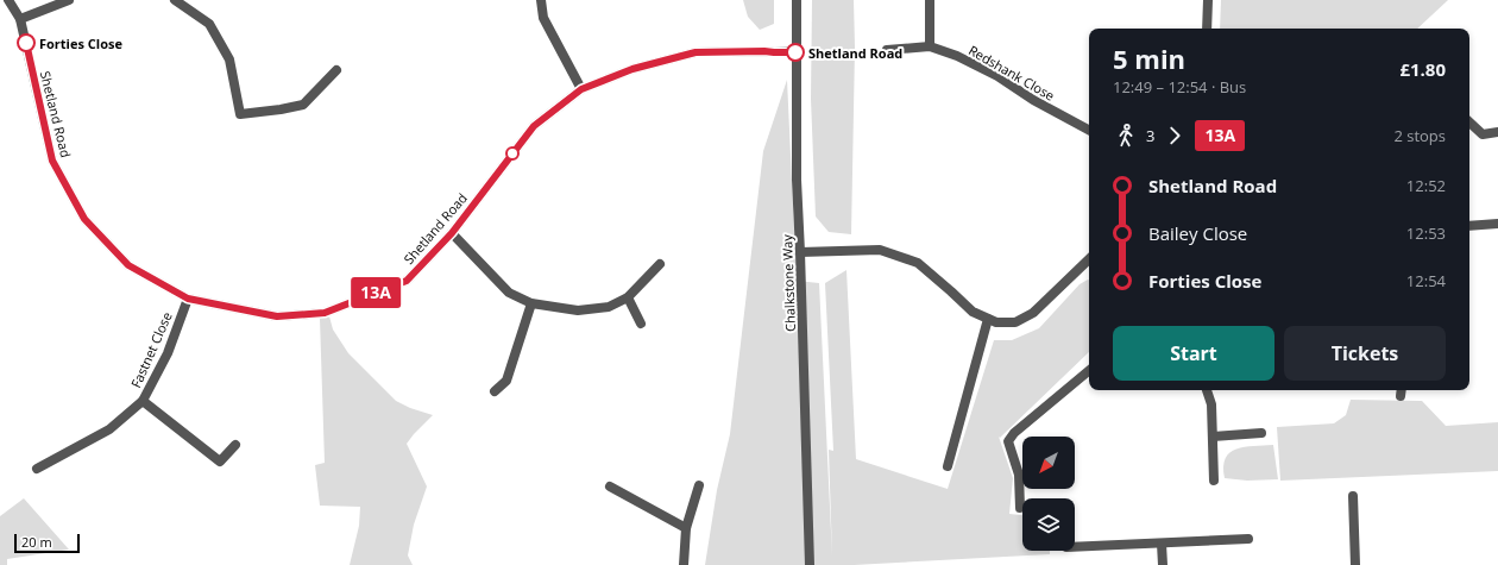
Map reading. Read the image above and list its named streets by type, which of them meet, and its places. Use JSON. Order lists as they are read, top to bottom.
{
  "streets": {
    "street": [
      "Redshank Close",
      "Shetland Road",
      "Chalkstone Way",
      "Fastnet Close"
    ]
  },
  "crossings": [
    ["Shetland Road", "Chalkstone Way"],
    ["Shetland Road", "Fastnet Close"]
  ],
  "places": ["Forties Close", "Shetland Road"],
  "lines": ["bus line 13A"],
  "scale_bar": "20 m",
  "north": "bottom left",
  "page": {
    "on_map": "13A",
    "heading": ["5 min", "12:49 – 12:54 · Bus", "£1.80"],
    "legs": ["3", "13A", "2 stops"],
    "list": [
      {
        "name": "Shetland Road",
        "value": "12:52"
      },
      {
        "name": "Bailey Close",
        "value": "12:53"
      },
      {
        "name": "Forties Close",
        "value": "12:54"
      }
    ],
    "buttons": ["Start", "Tickets"],
    "scale": "20 m"
  }
}
